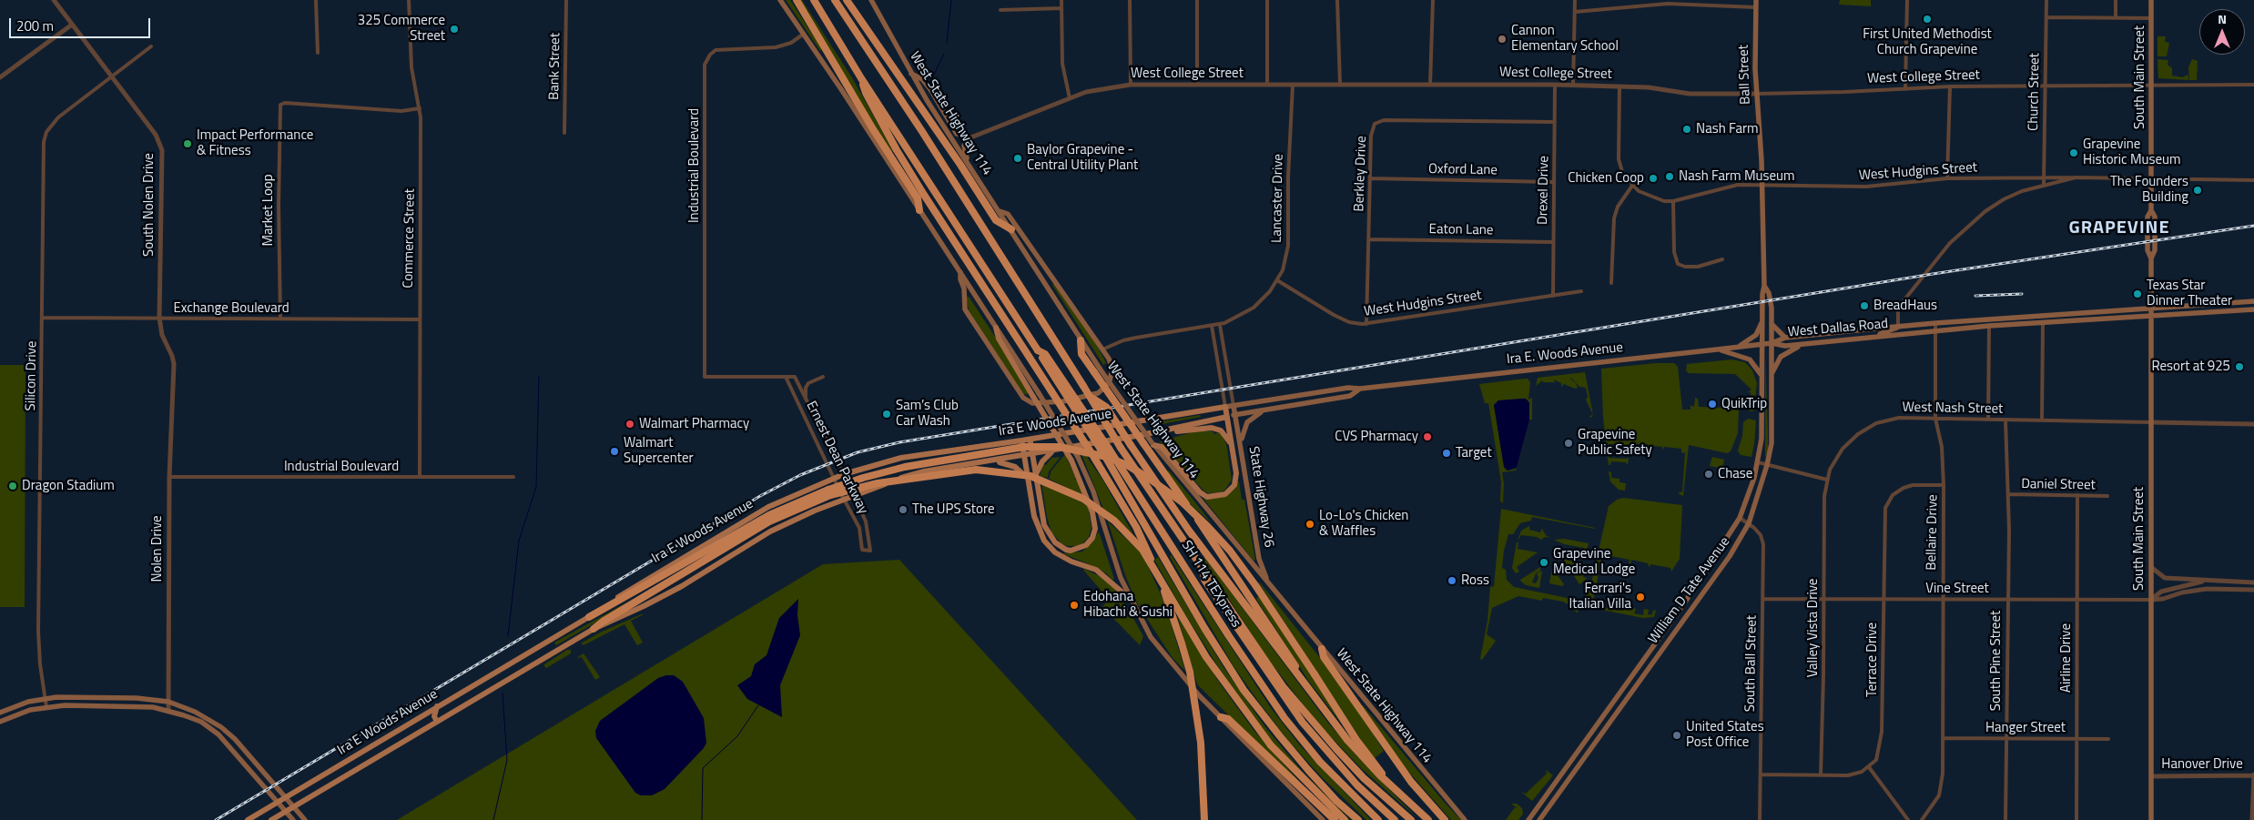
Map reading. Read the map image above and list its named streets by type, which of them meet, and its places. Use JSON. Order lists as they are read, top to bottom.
{
  "streets": {
    "highway": ["SH 114 TEXpress"],
    "main road": [
      "Ball Street",
      "South Main Street",
      "West State Highway 114",
      "West Dallas Road",
      "Ira E. Woods Avenue",
      "Ira E Woods Avenue",
      "State Highway 26",
      "William D Tate Avenue"
    ],
    "street": [
      "Bank Street",
      "West College Street",
      "Church Street",
      "Industrial Boulevard",
      "Oxford Lane",
      "West Hudgins Street",
      "Berkley Drive",
      "Drexel Drive",
      "Lancaster Drive",
      "South Nolen Drive",
      "Market Loop",
      "Eaton Lane",
      "Commerce Street",
      "Exchange Boulevard",
      "Silicon Drive",
      "West Nash Street",
      "Ernest Dean Parkway",
      "Daniel Street",
      "Bellaire Drive",
      "Nolen Drive",
      "Vine Street",
      "Valley Vista Drive",
      "Airline Drive",
      "Terrace Drive",
      "South Pine Street",
      "South Ball Street",
      "Hanger Street",
      "Hanover Drive"
    ]
  },
  "crossings": [
    ["West College Street", "Ball Street"],
    ["West College Street", "South Main Street"],
    ["West College Street", "Church Street"],
    ["West College Street", "Drexel Drive"],
    ["West College Street", "Lancaster Drive"],
    ["Ball Street", "West Hudgins Street"],
    ["Ball Street", "West Dallas Road"],
    ["Ball Street", "Ira E. Woods Avenue"],
    ["Ball Street", "William D Tate Avenue"],
    ["South Main Street", "West Hudgins Street"],
    ["South Main Street", "West Dallas Road"],
    ["South Main Street", "West Nash Street"],
    ["South Main Street", "Vine Street"],
    ["South Main Street", "Hanover Drive"],
    ["Church Street", "West Hudgins Street"],
    ["West State Highway 114", "State Highway 26"],
    ["Industrial Boulevard", "Commerce Street"],
    ["Industrial Boulevard", "Ernest Dean Parkway"],
    ["Industrial Boulevard", "Nolen Drive"],
    ["Oxford Lane", "Berkley Drive"],
    ["Oxford Lane", "Drexel Drive"],
    ["West Hudgins Street", "Berkley Drive"],
    ["West Hudgins Street", "Drexel Drive"],
    ["West Hudgins Street", "Lancaster Drive"],
    ["Berkley Drive", "Drexel Drive"],
    ["Berkley Drive", "Eaton Lane"],
    ["Drexel Drive", "Eaton Lane"],
    ["South Nolen Drive", "Exchange Boulevard"],
    ["South Nolen Drive", "Silicon Drive"],
    ["South Nolen Drive", "Nolen Drive"],
    ["Market Loop", "Commerce Street"],
    ["Market Loop", "Exchange Boulevard"],
    ["Commerce Street", "Exchange Boulevard"],
    ["Exchange Boulevard", "Silicon Drive"],
    ["West Dallas Road", "Ira E. Woods Avenue"],
    ["West Dallas Road", "Bellaire Drive"],
    ["West Dallas Road", "William D Tate Avenue"],
    ["Ira E. Woods Avenue", "Ira E Woods Avenue"],
    ["Ira E. Woods Avenue", "State Highway 26"],
    ["Ira E. Woods Avenue", "William D Tate Avenue"],
    ["West Nash Street", "Bellaire Drive"],
    ["West Nash Street", "Valley Vista Drive"],
    ["West Nash Street", "South Pine Street"],
    ["Ira E Woods Avenue", "Ernest Dean Parkway"],
    ["Daniel Street", "Airline Drive"],
    ["Daniel Street", "South Pine Street"],
    ["Bellaire Drive", "Vine Street"],
    ["Bellaire Drive", "Terrace Drive"],
    ["Bellaire Drive", "Hanger Street"],
    ["Vine Street", "Valley Vista Drive"],
    ["Vine Street", "Airline Drive"],
    ["Vine Street", "Terrace Drive"],
    ["Vine Street", "South Pine Street"],
    ["Vine Street", "South Ball Street"],
    ["William D Tate Avenue", "South Ball Street"],
    ["Airline Drive", "Hanger Street"],
    ["South Pine Street", "Hanger Street"]
  ],
  "districts": ["GRAPEVINE"],
  "places": [
    "First United Methodist Church Grapevine",
    "325 Commerce Street",
    "Cannon Elementary School",
    "Nash Farm",
    "Impact Performance & Fitness",
    "Grapevine Historic Museum",
    "Baylor Grapevine - Central Utility Plant",
    "Nash Farm Museum",
    "Chicken Coop",
    "The Founders Building",
    "Texas Star Dinner Theater",
    "BreadHaus",
    "Resort at 925",
    "QuikTrip",
    "Sam’s Club Car Wash",
    "Walmart Pharmacy",
    "CVS Pharmacy",
    "Grapevine Public Safety",
    "Walmart Supercenter",
    "Target",
    "Chase",
    "Dragon Stadium",
    "The UPS Store",
    "Lo-Lo's Chicken & Waffles",
    "Grapevine Medical Lodge",
    "Ross",
    "Ferrari's Italian Villa",
    "Edohana Hibachi & Sushi",
    "United States Post Office"
  ],
  "scale_bar": "200 m",
  "north": "top"
}
